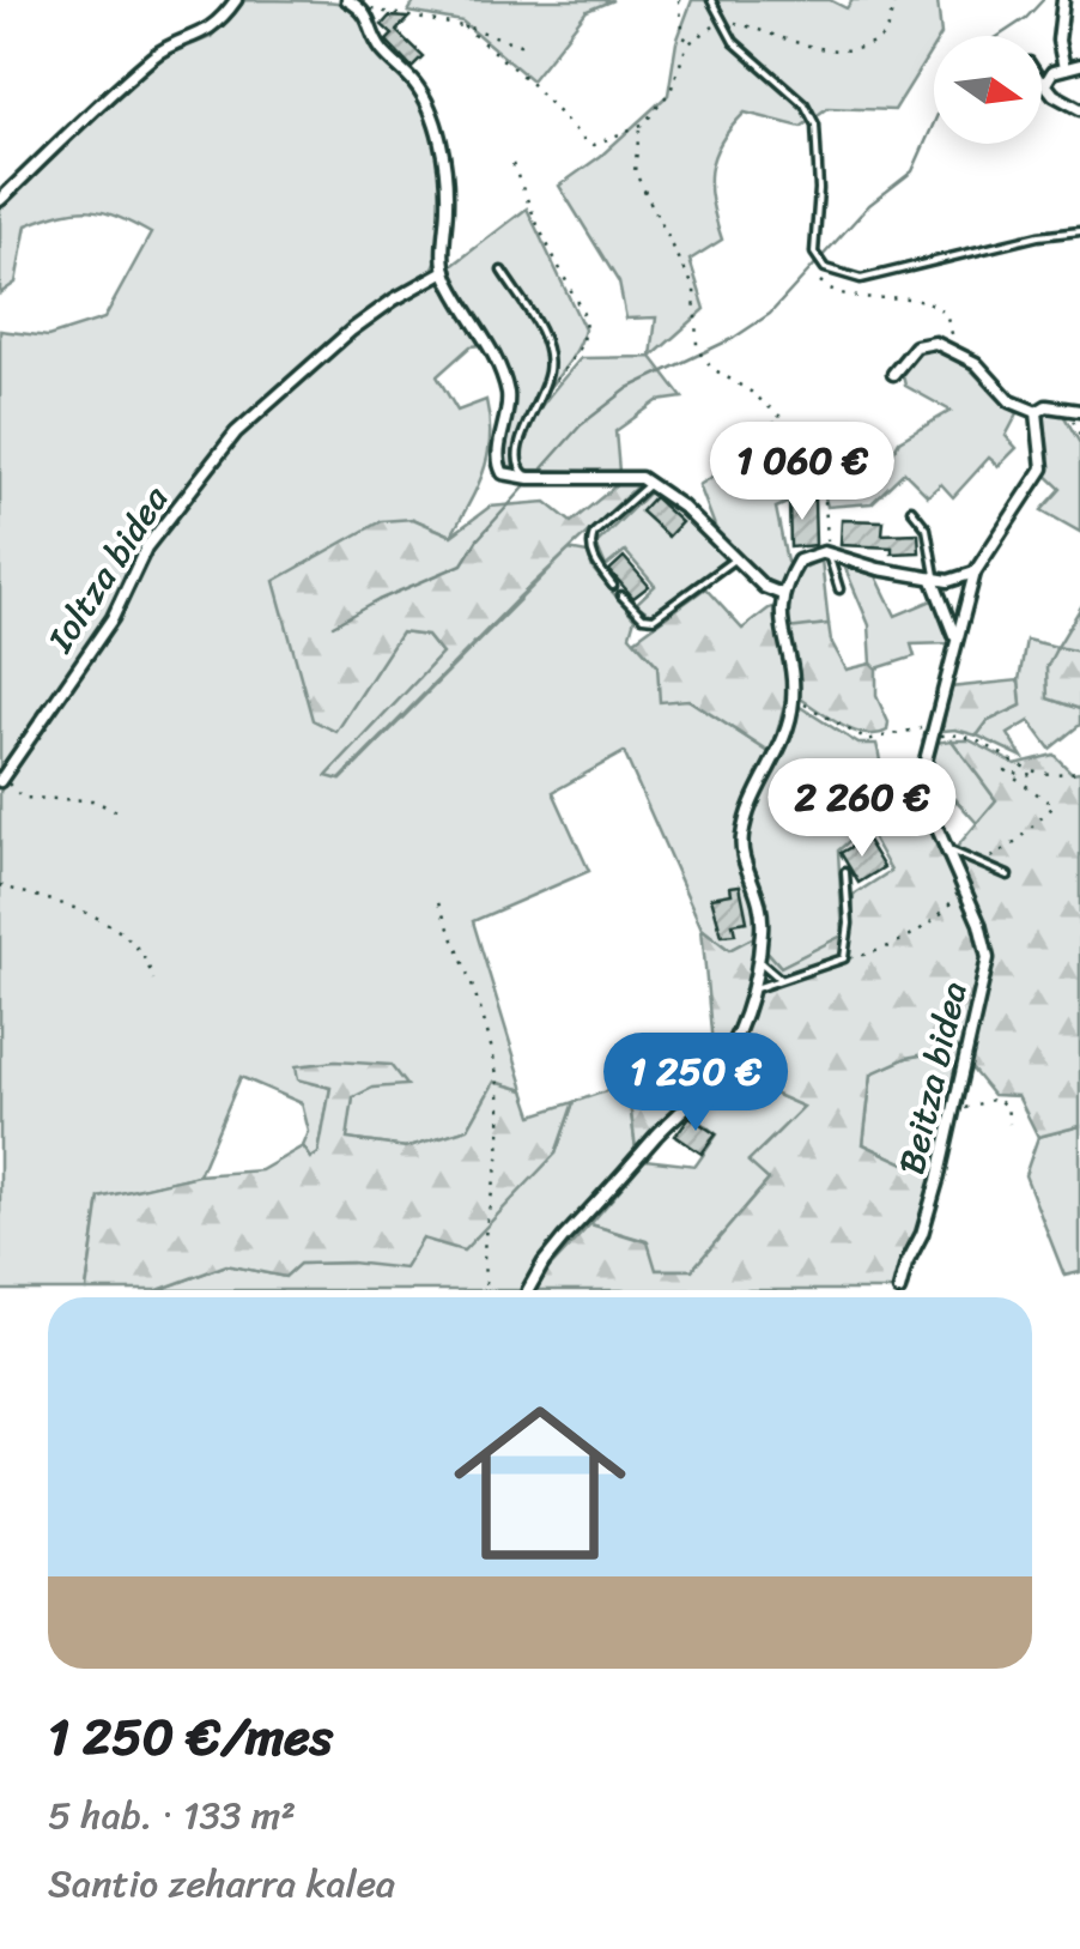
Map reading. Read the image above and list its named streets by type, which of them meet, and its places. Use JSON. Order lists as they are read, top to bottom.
{
  "streets": {
    "street": ["Ioltza bidea", "Beitza bidea"]
  },
  "north": "right",
  "page": {
    "price": ["1 060 €", "2 260 €", "1 250 €"],
    "list": [
      {
        "name": "1 250 €/mes",
        "note": "5 hab. · 133 m² · Santio zeharra kalea"
      }
    ]
  }
}
